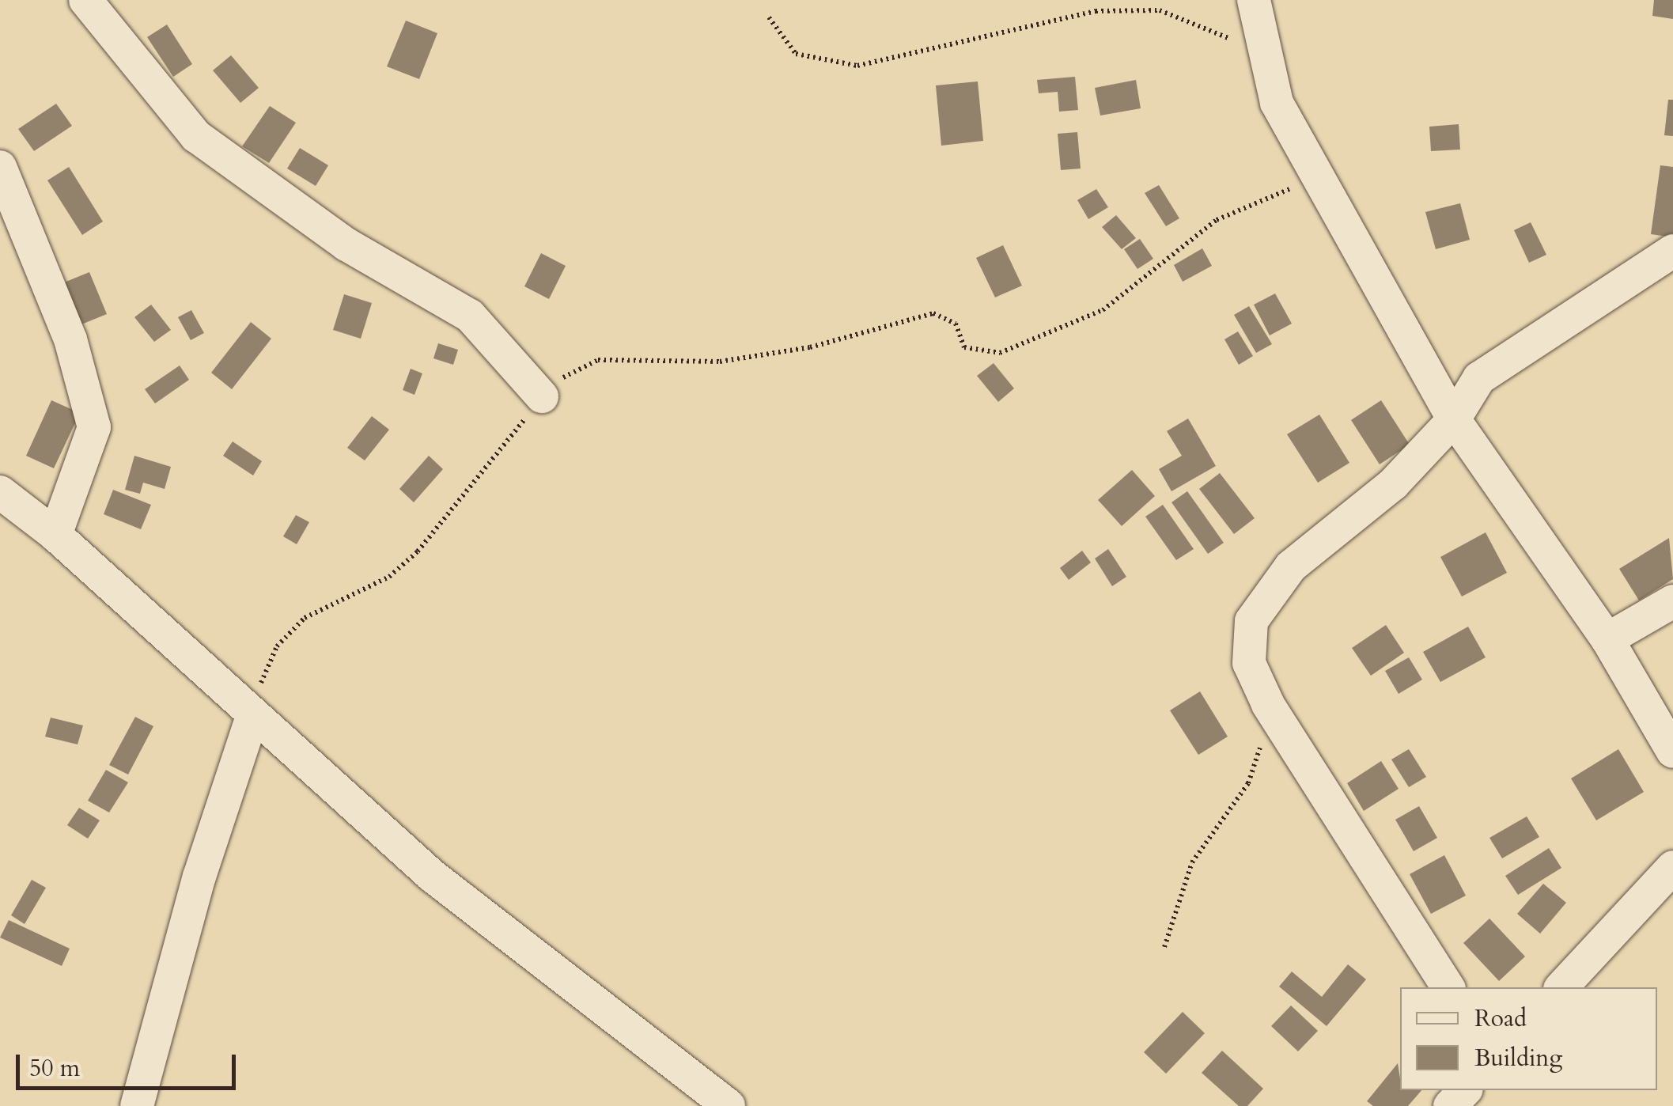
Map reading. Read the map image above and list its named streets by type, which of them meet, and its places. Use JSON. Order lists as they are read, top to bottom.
{
  "legend": ["Road", "Building"],
  "scale_bar": "50 m"
}
